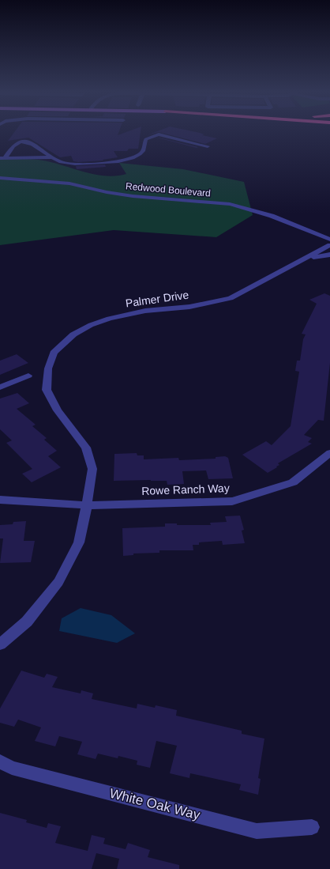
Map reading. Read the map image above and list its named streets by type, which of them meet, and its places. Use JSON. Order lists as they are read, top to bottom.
{
  "streets": {
    "street": [
      "Redwood Boulevard",
      "Palmer Drive",
      "Rowe Ranch Way",
      "White Oak Way"
    ]
  },
  "crossings": [
    ["Palmer Drive", "Rowe Ranch Way"]
  ]
}
